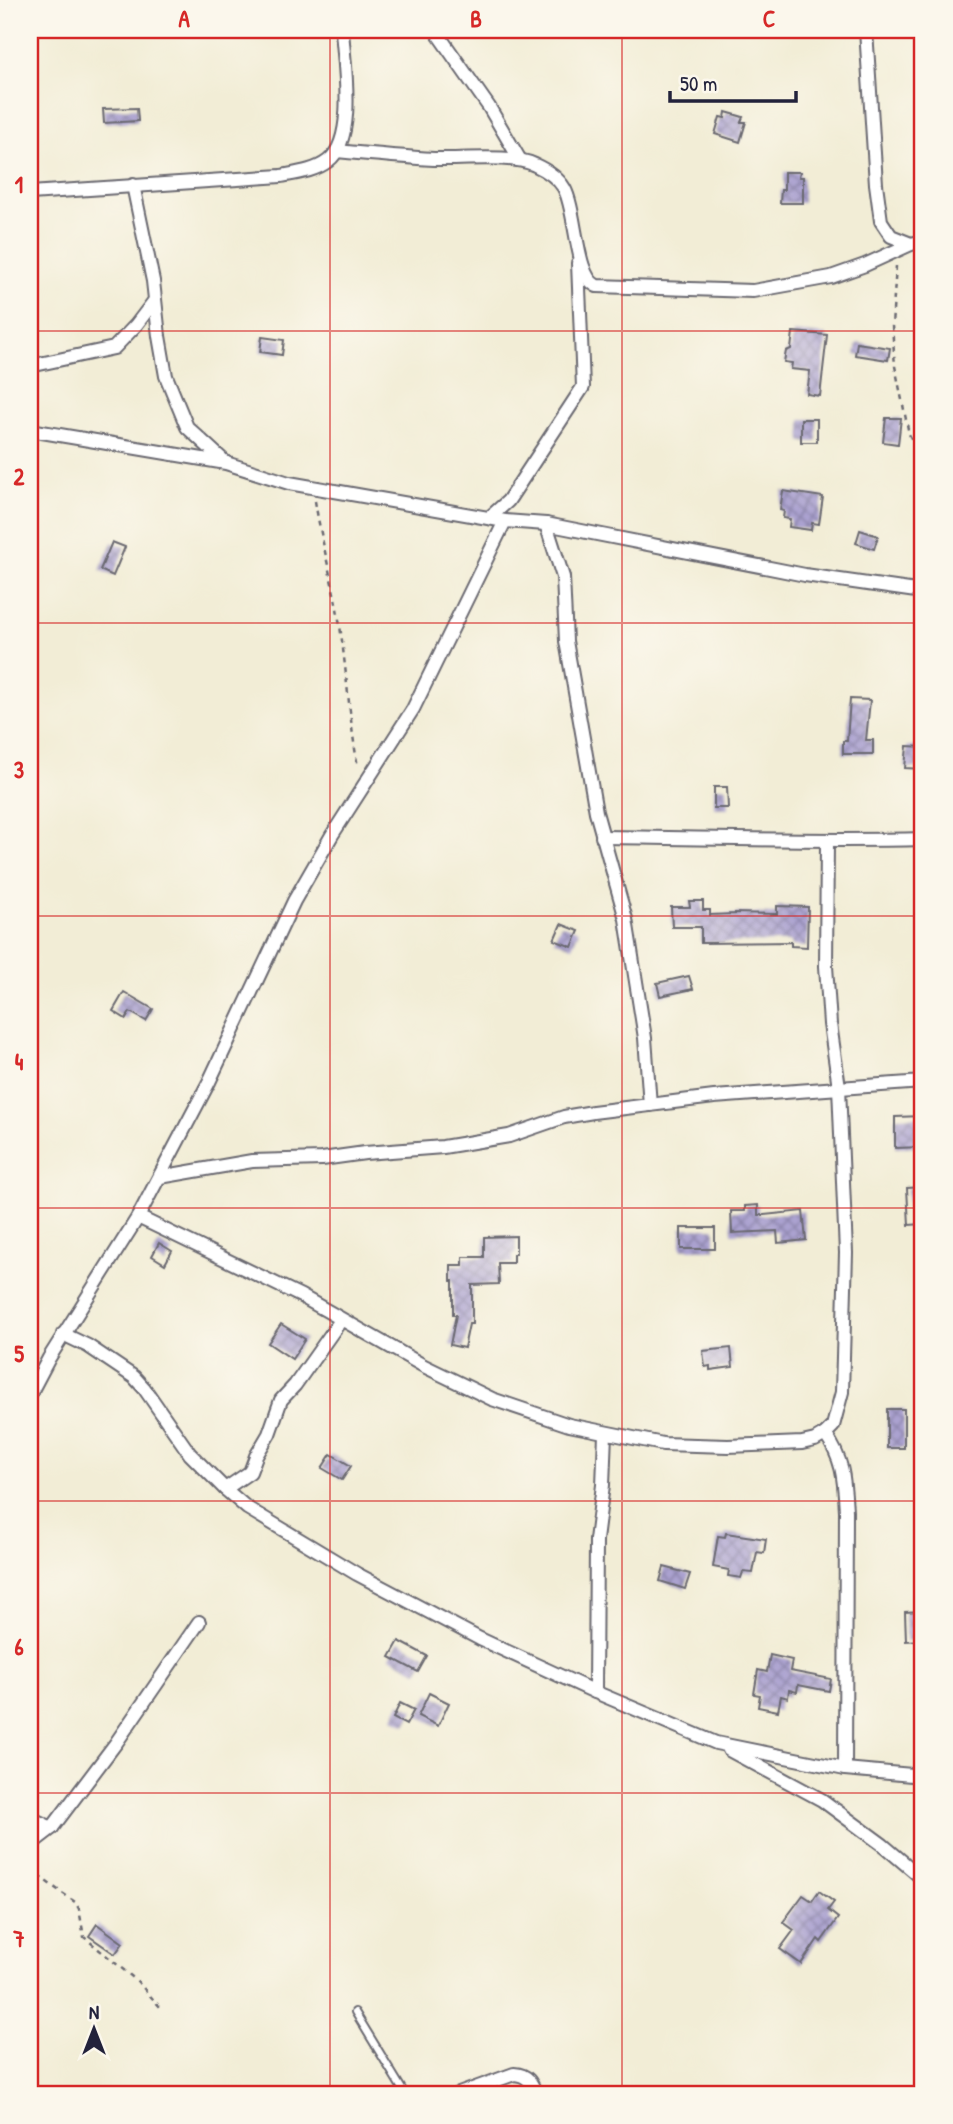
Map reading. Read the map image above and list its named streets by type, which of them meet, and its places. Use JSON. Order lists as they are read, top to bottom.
{
  "scale_bar": "50 m",
  "north": "top",
  "grid": {
    "columns": ["A", "B", "C"],
    "rows": [
      "1",
      "2",
      "3",
      "4",
      "5",
      "6",
      "7"
    ]
  }
}
